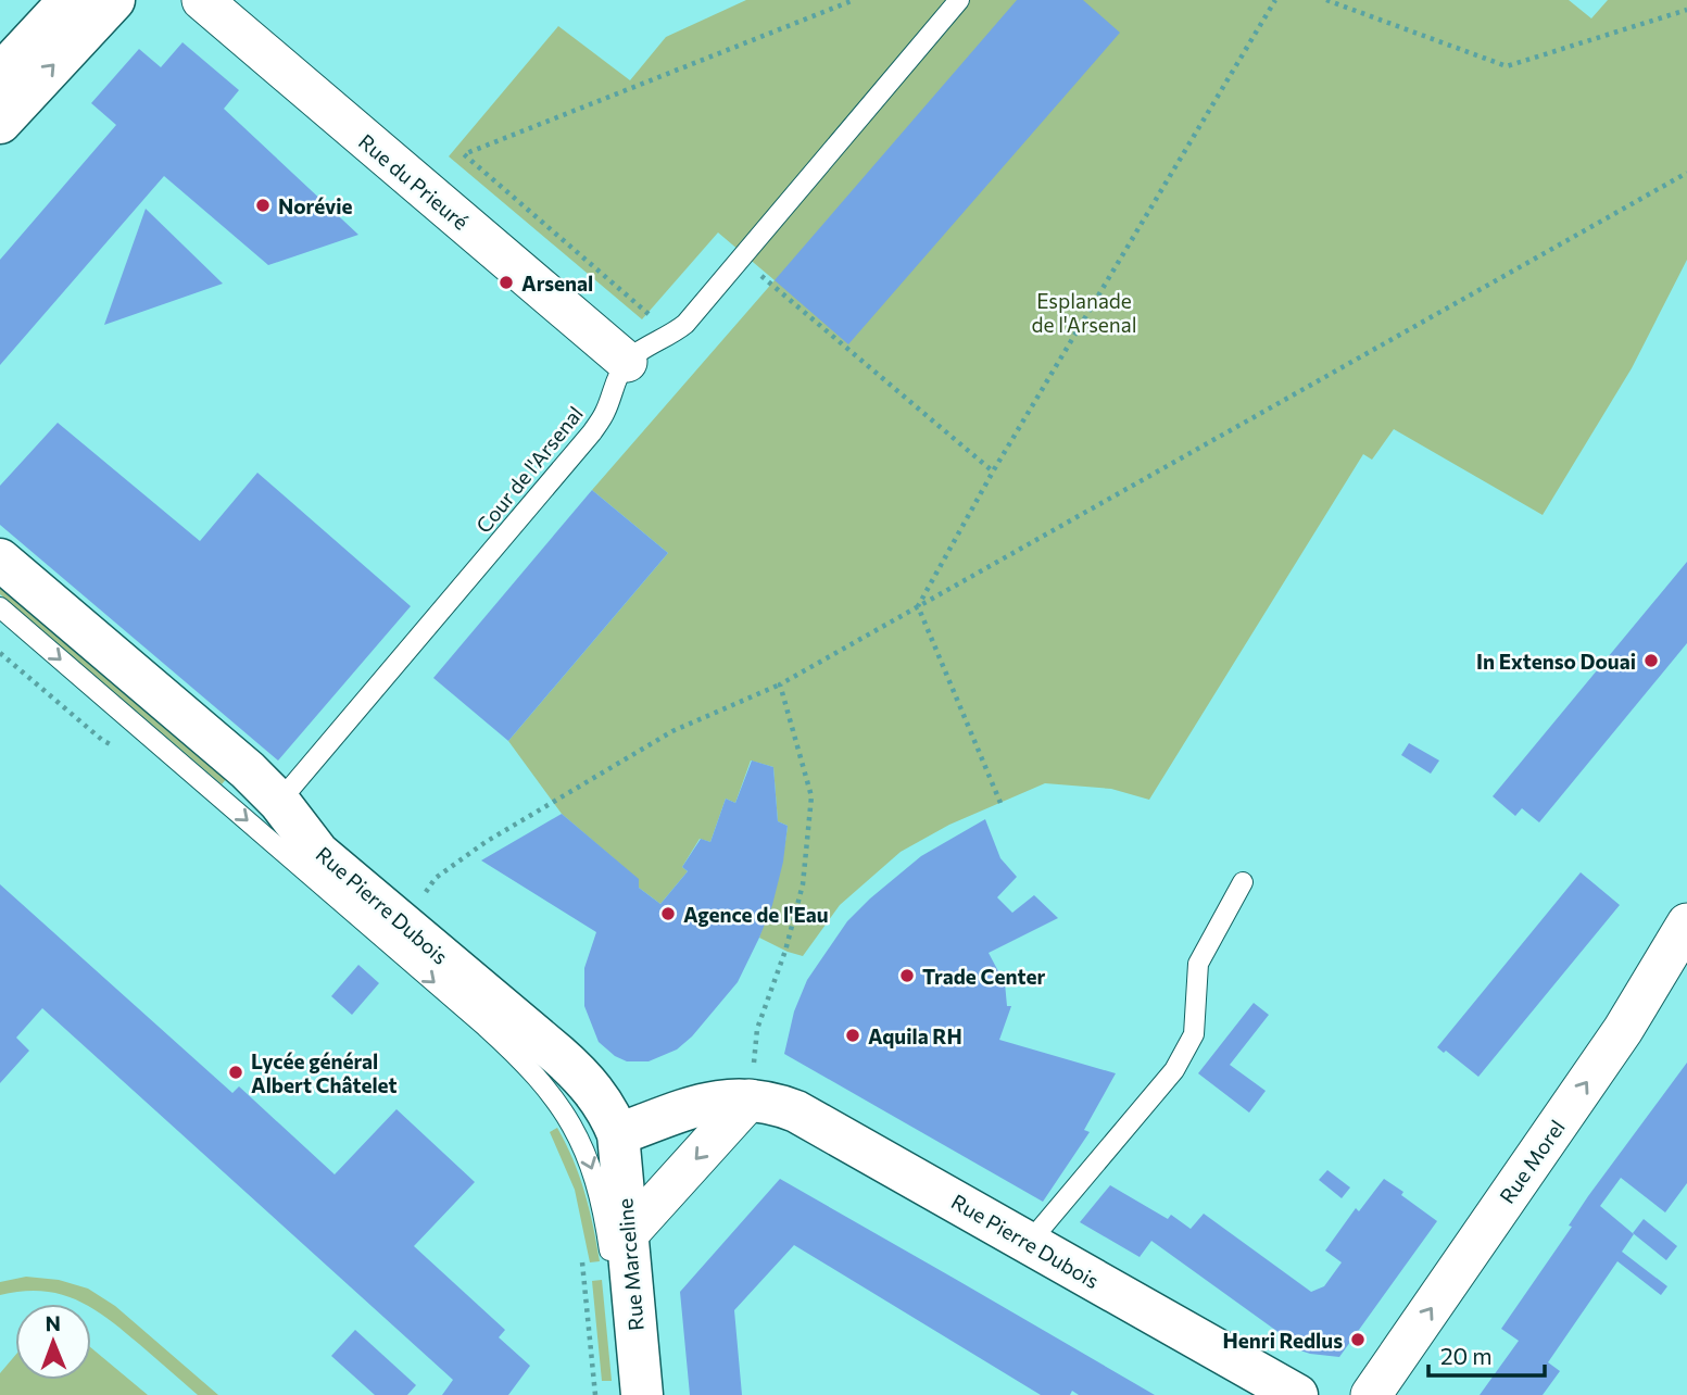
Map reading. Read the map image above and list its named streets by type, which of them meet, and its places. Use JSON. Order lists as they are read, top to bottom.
{
  "streets": {
    "street": [
      "Rue du Prieuré",
      "Rue Pierre Dubois",
      "Rue Morel",
      "Rue Marceline"
    ],
    "lane": ["Cour de l'Arsenal"]
  },
  "crossings": [
    ["Rue du Prieuré", "Cour de l'Arsenal"],
    ["Cour de l'Arsenal", "Rue Pierre Dubois"],
    ["Rue Pierre Dubois", "Rue Marceline"]
  ],
  "one_way": ["Rue Morel"],
  "parks": ["Esplanade de l'Arsenal"],
  "places": [
    "Norévie",
    "Arsenal",
    "In Extenso Douai",
    "Agence de l'Eau",
    "Trade Center",
    "Aquila RH",
    "Lycée général Albert Châtelet",
    "Henri Redlus"
  ],
  "scale_bar": "20 m",
  "north": "top"
}
